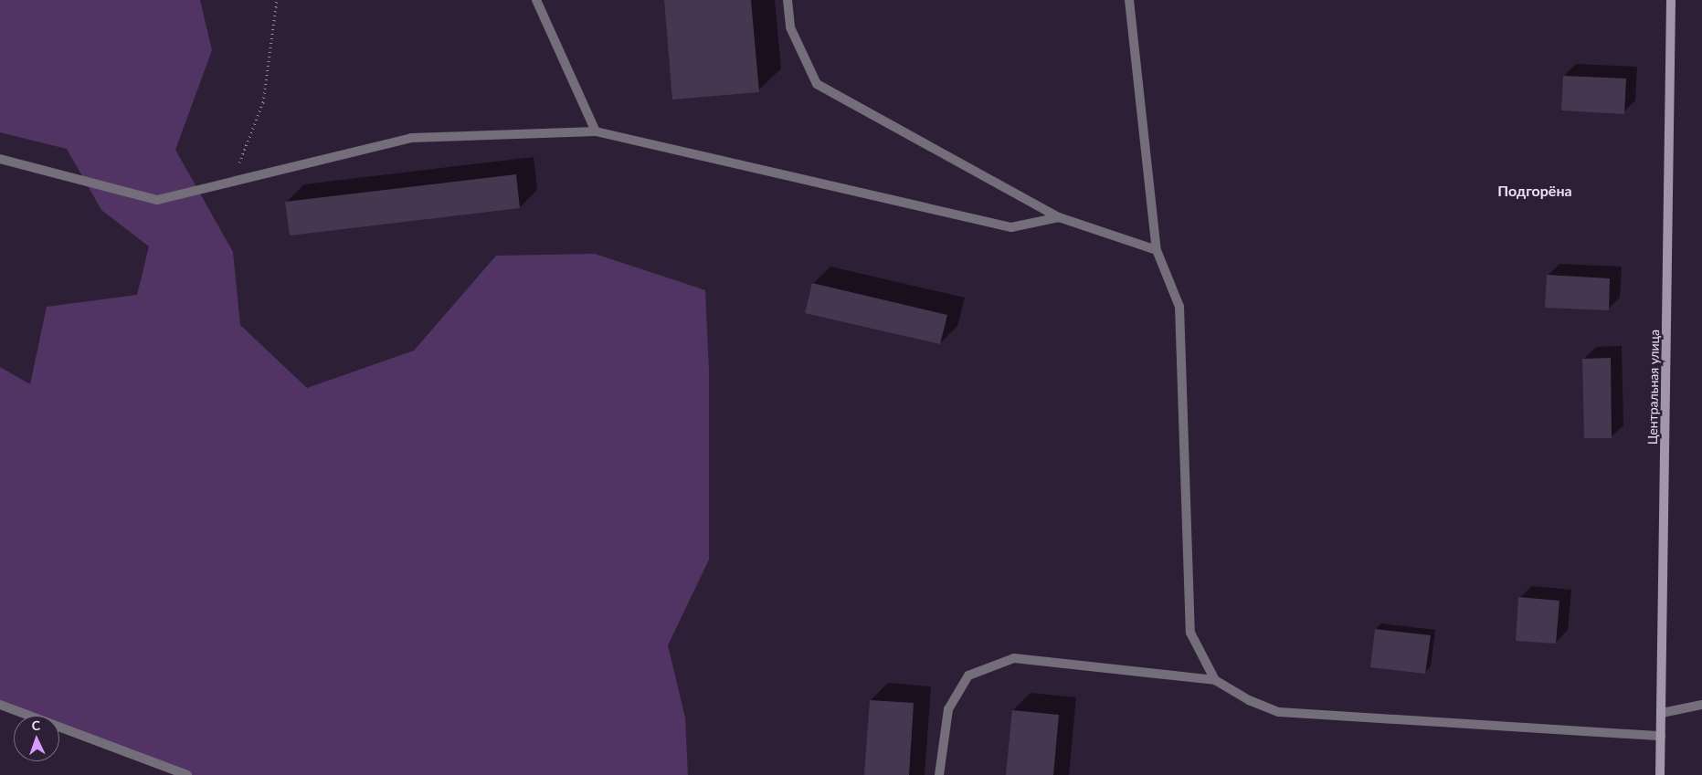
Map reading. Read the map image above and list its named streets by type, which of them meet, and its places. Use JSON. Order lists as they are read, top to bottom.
{
  "streets": {
    "street": ["Центральная улица"]
  },
  "districts": ["Подгорёна"],
  "north": "top"
}
